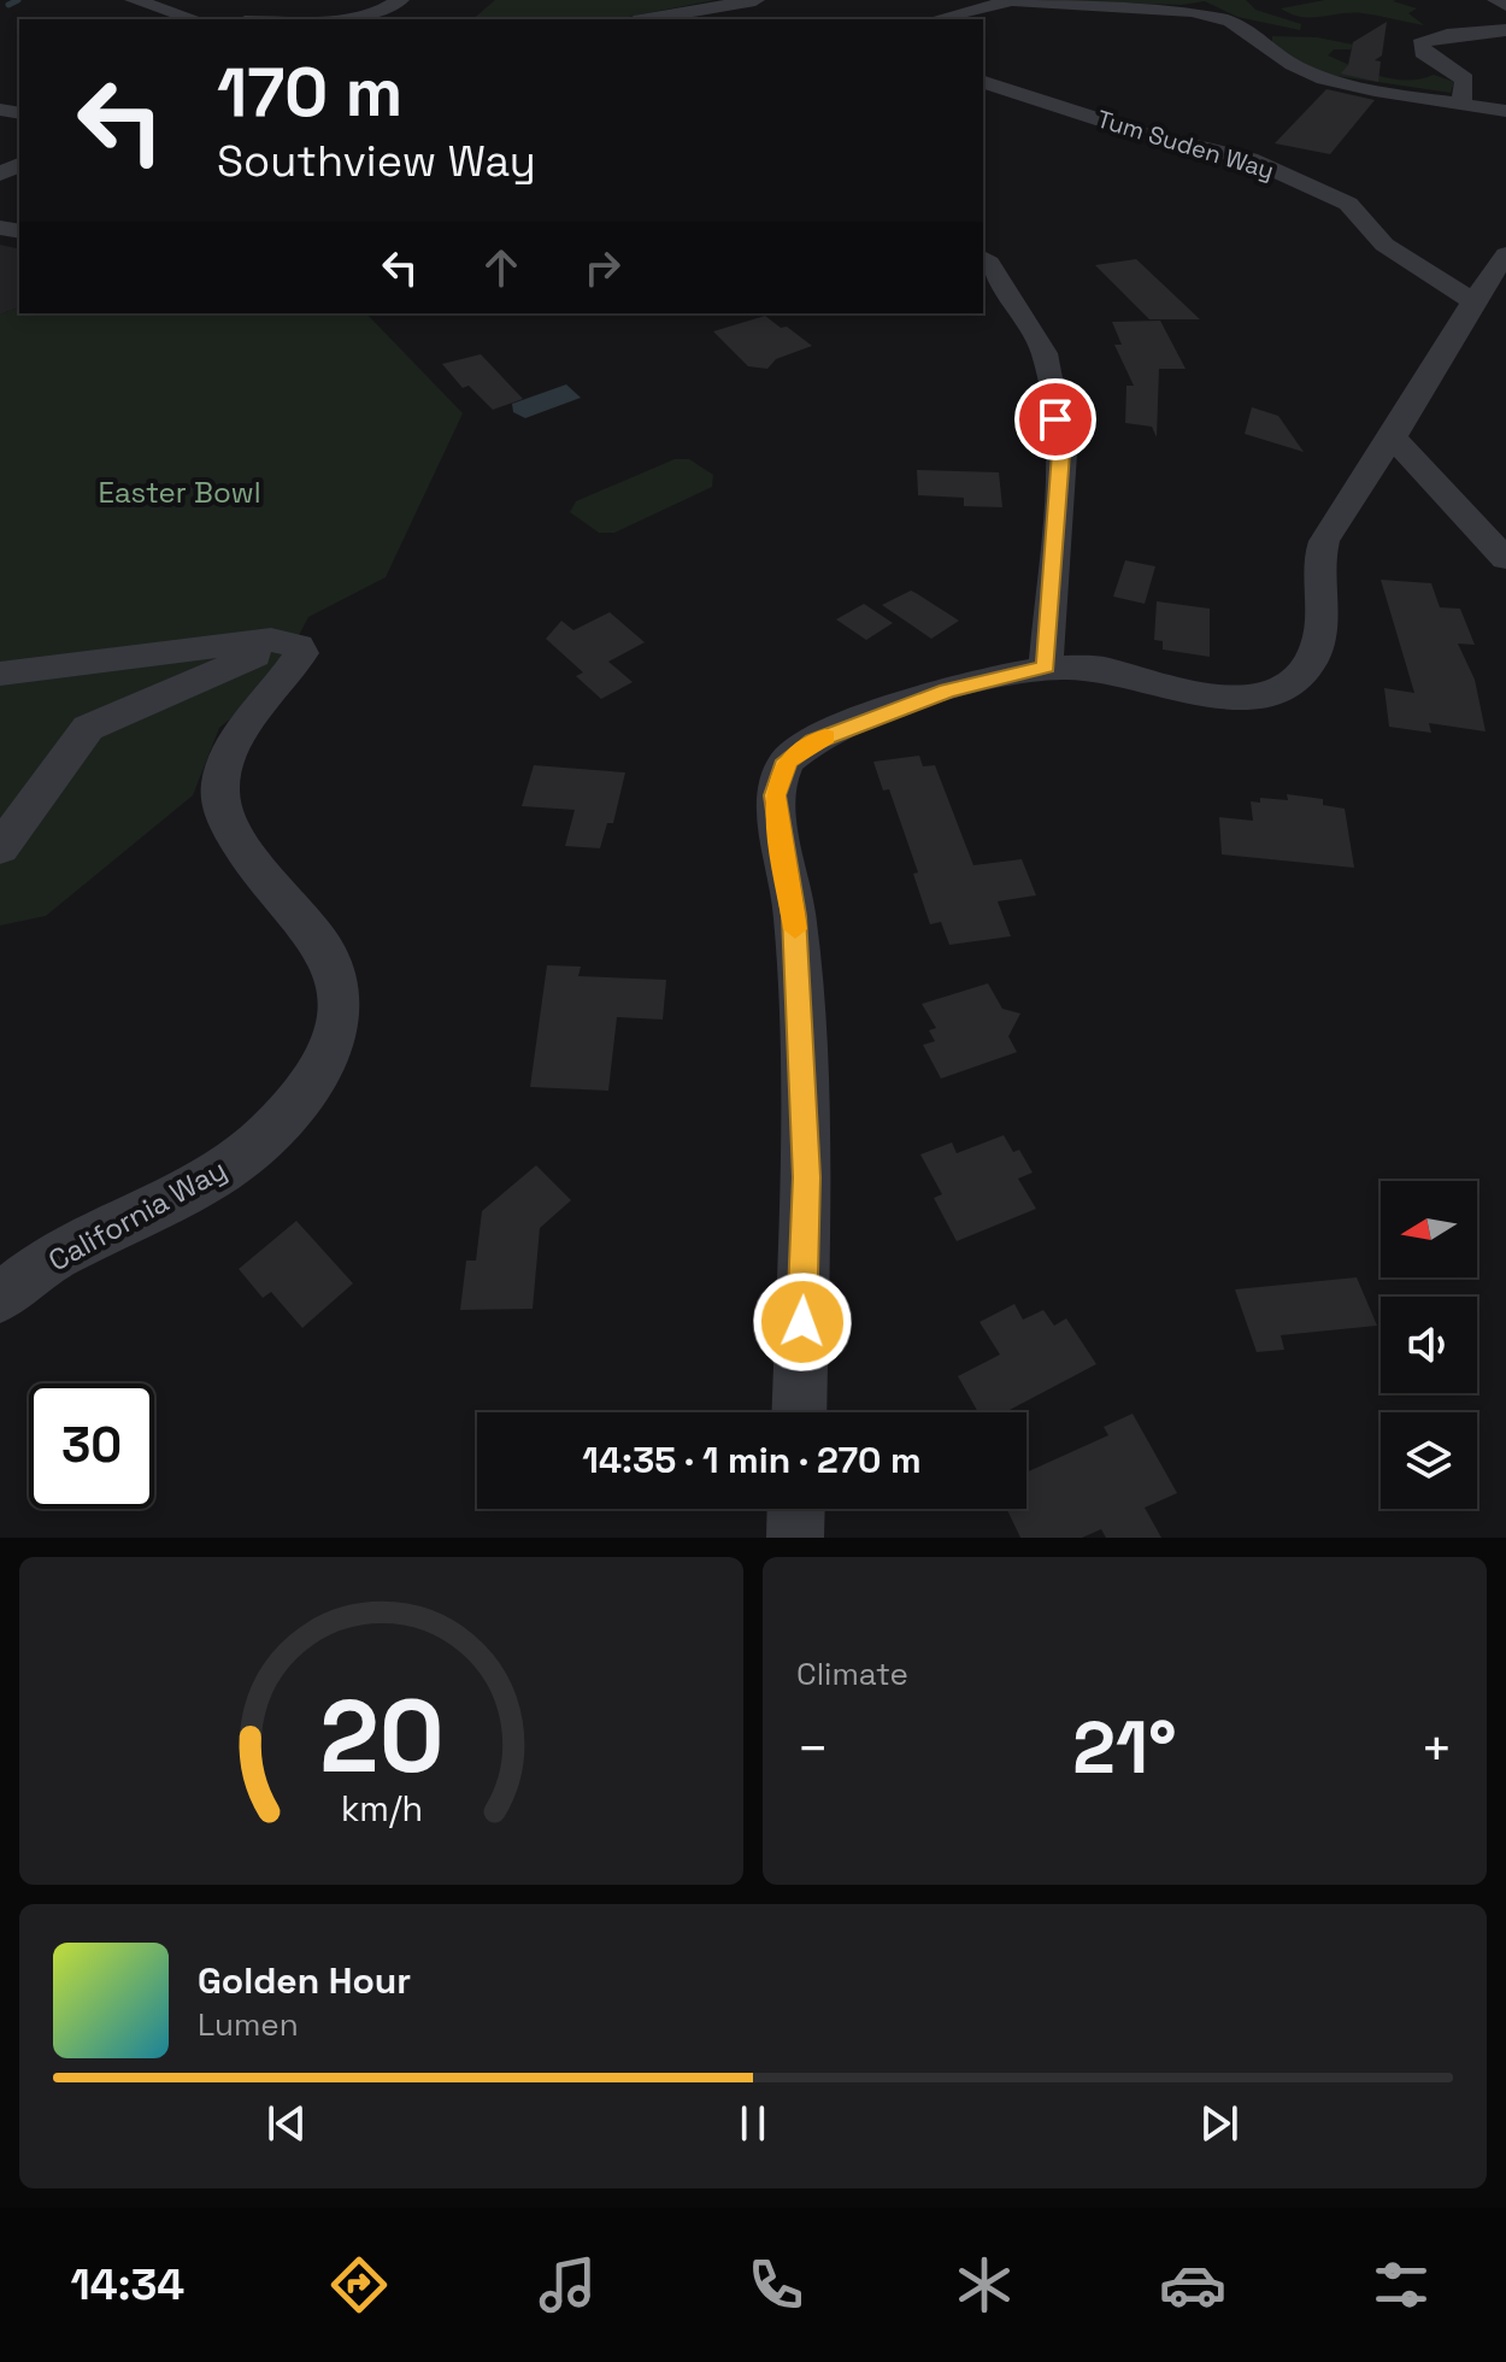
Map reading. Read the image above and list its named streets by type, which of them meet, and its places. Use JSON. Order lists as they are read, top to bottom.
{
  "streets": {
    "street": ["Tum Suden Way", "California Way"]
  },
  "parks": ["Easter Bowl"],
  "north": "left",
  "page": {
    "turn": ["170 m", "Southview Way"],
    "limit": "30",
    "trip": "14:35 · 1 min · 270 m",
    "tile": "Climate",
    "heat": ["−", "21°", "+"],
    "song": ["Golden Hour", "Lumen"],
    "tabs": "14:34",
    "gauge": ["20", "km/h"]
  }
}
